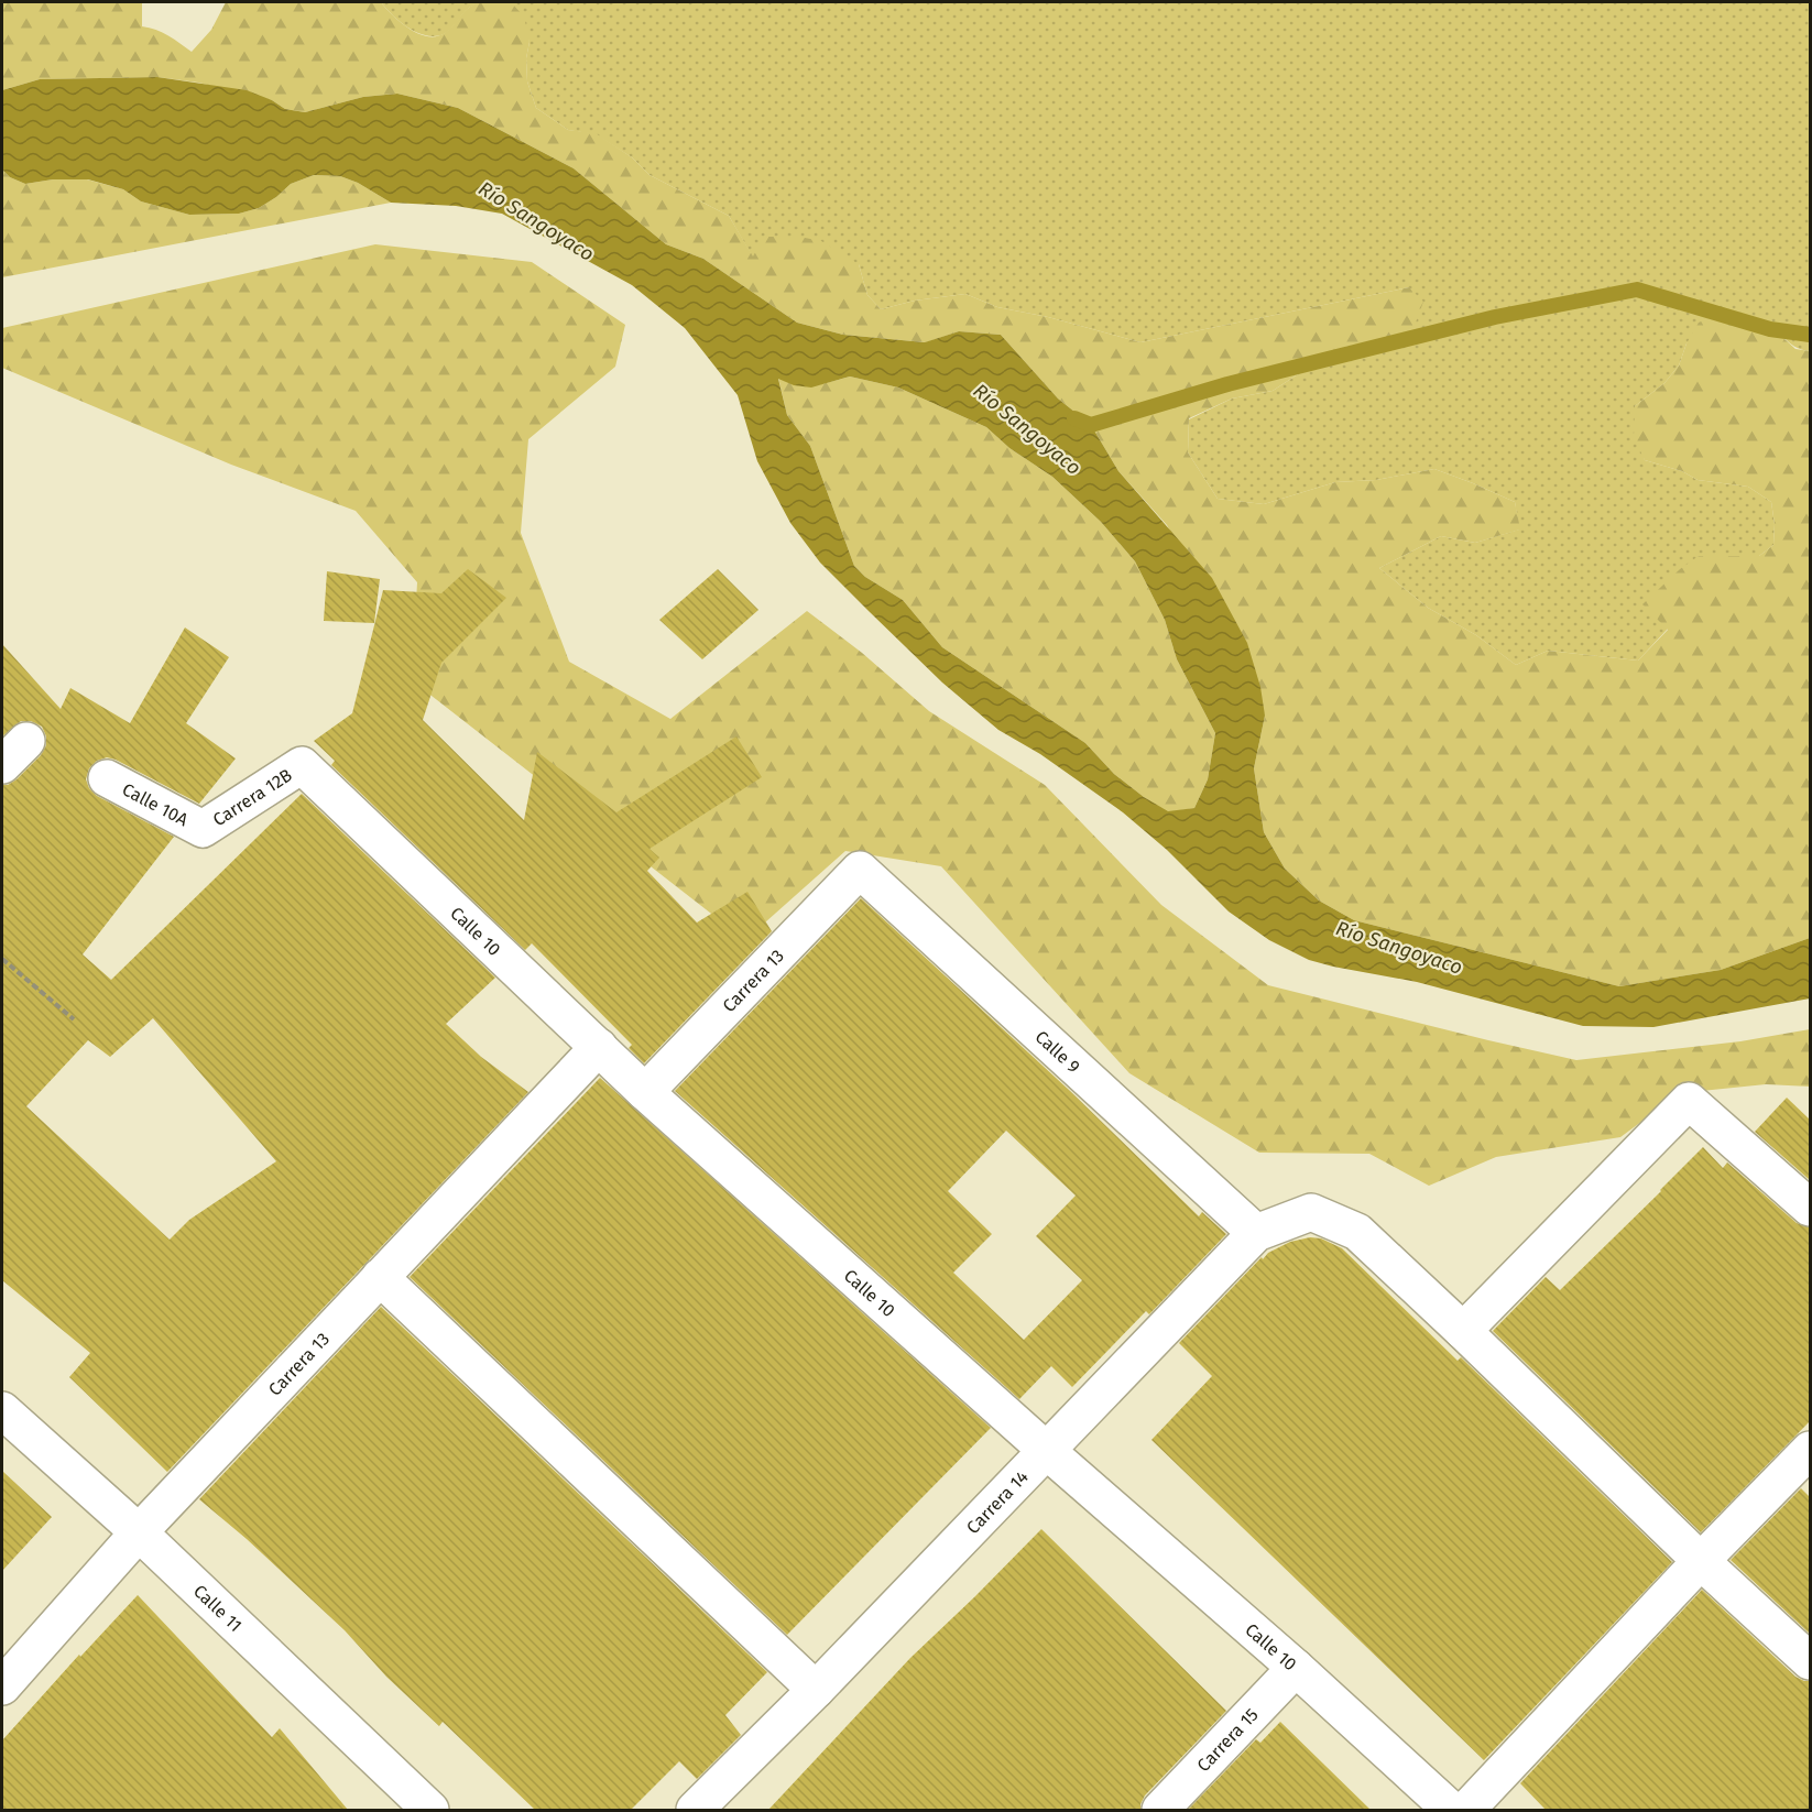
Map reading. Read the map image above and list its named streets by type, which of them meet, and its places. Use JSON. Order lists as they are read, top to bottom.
{
  "streets": {
    "street": [
      "Carrera 12B",
      "Calle 10A",
      "Calle 10",
      "Carrera 13",
      "Calle 9",
      "Carrera 14",
      "Calle 11",
      "Carrera 15"
    ]
  },
  "crossings": [
    ["Carrera 12B", "Calle 10A"],
    ["Carrera 12B", "Calle 10"],
    ["Calle 10", "Carrera 13"],
    ["Calle 10", "Carrera 14"],
    ["Calle 10", "Carrera 15"],
    ["Carrera 13", "Calle 9"],
    ["Carrera 13", "Calle 11"],
    ["Calle 9", "Carrera 14"]
  ],
  "water": ["Río Sangoyaco"]
}
